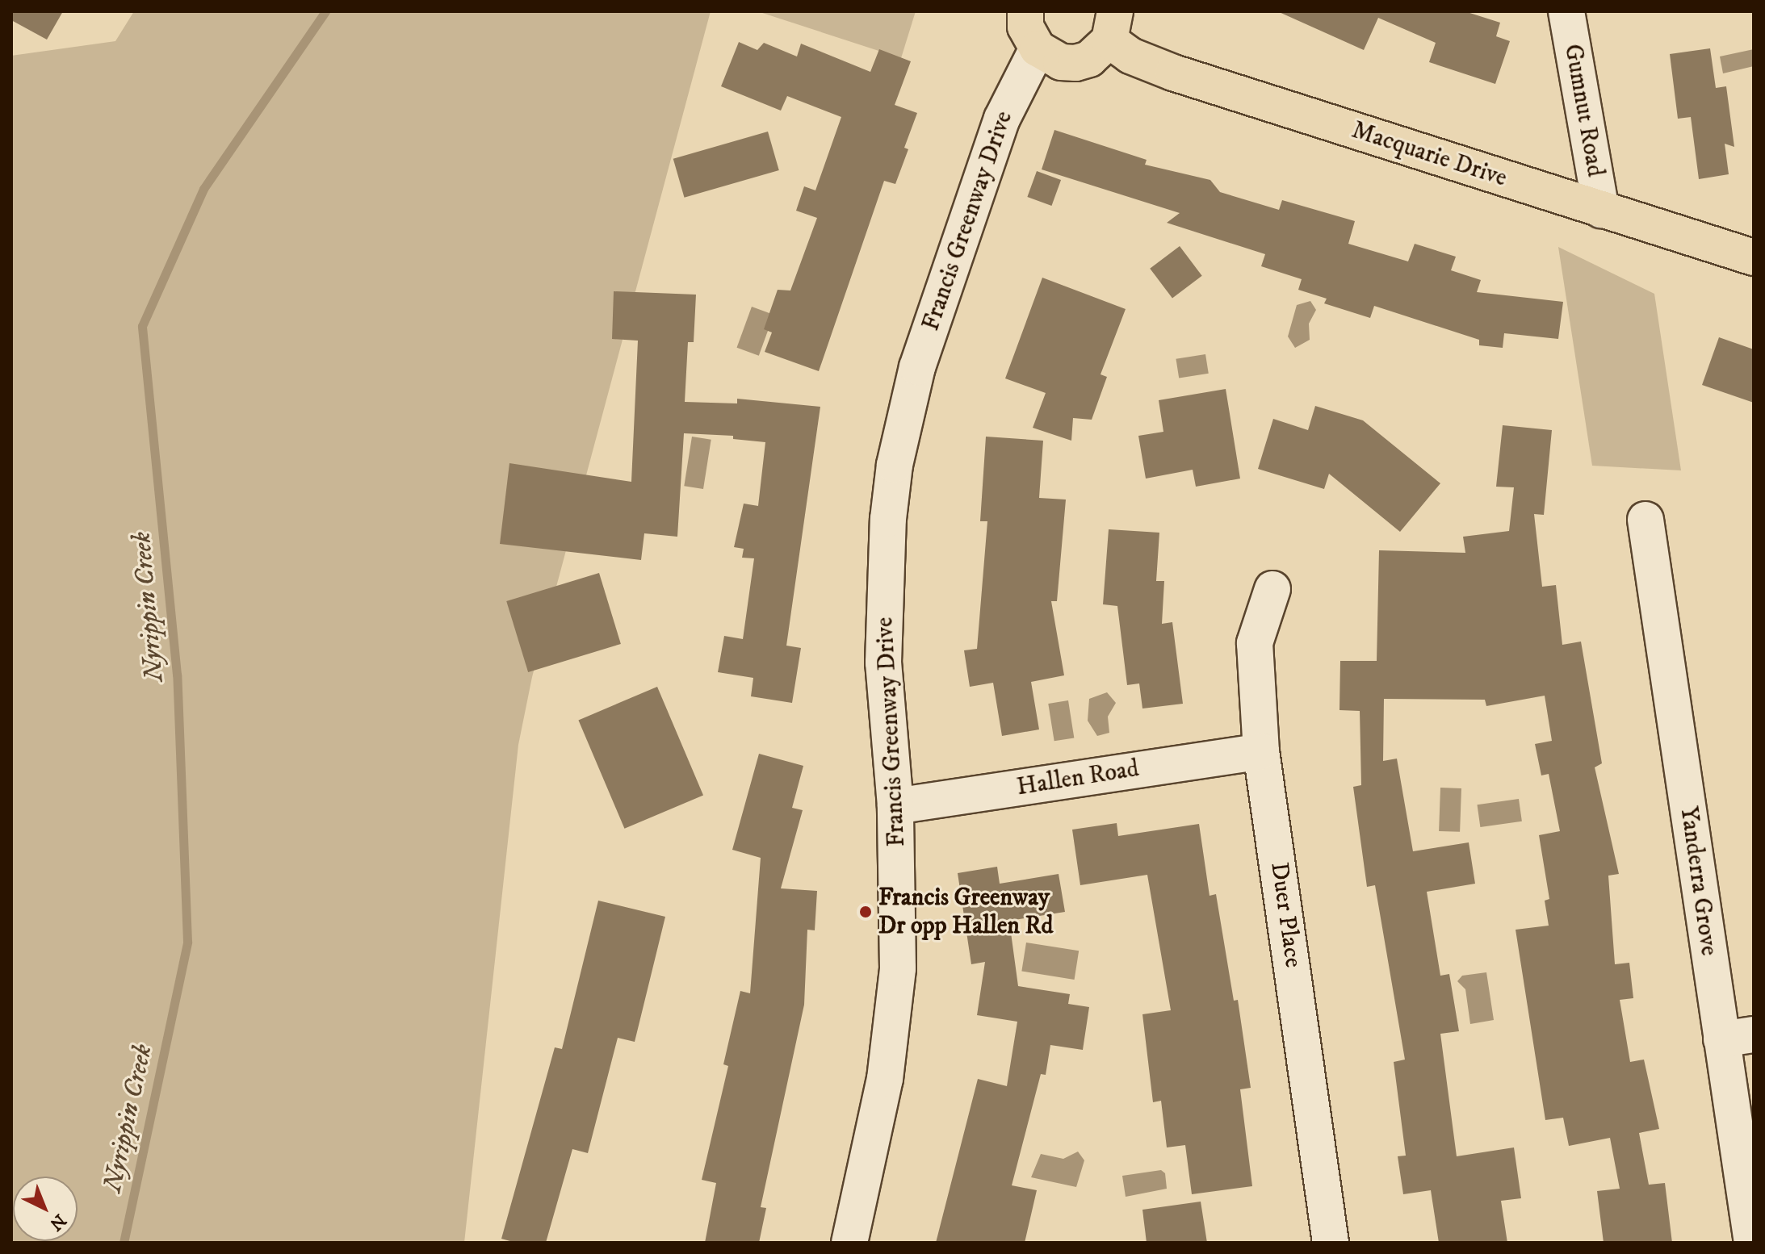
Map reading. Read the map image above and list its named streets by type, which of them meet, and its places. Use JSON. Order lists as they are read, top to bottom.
{
  "streets": {
    "main road": ["Macquarie Drive"],
    "street": [
      "Gumnut Road",
      "Francis Greenway Drive",
      "Hallen Road",
      "Yanderra Grove",
      "Duer Place"
    ]
  },
  "crossings": [
    ["Gumnut Road", "Macquarie Drive"],
    ["Francis Greenway Drive", "Hallen Road"],
    ["Hallen Road", "Duer Place"]
  ],
  "water": ["Nyrippin Creek"],
  "places": ["Francis Greenway Dr opp Hallen Rd"],
  "north": "bottom right"
}
